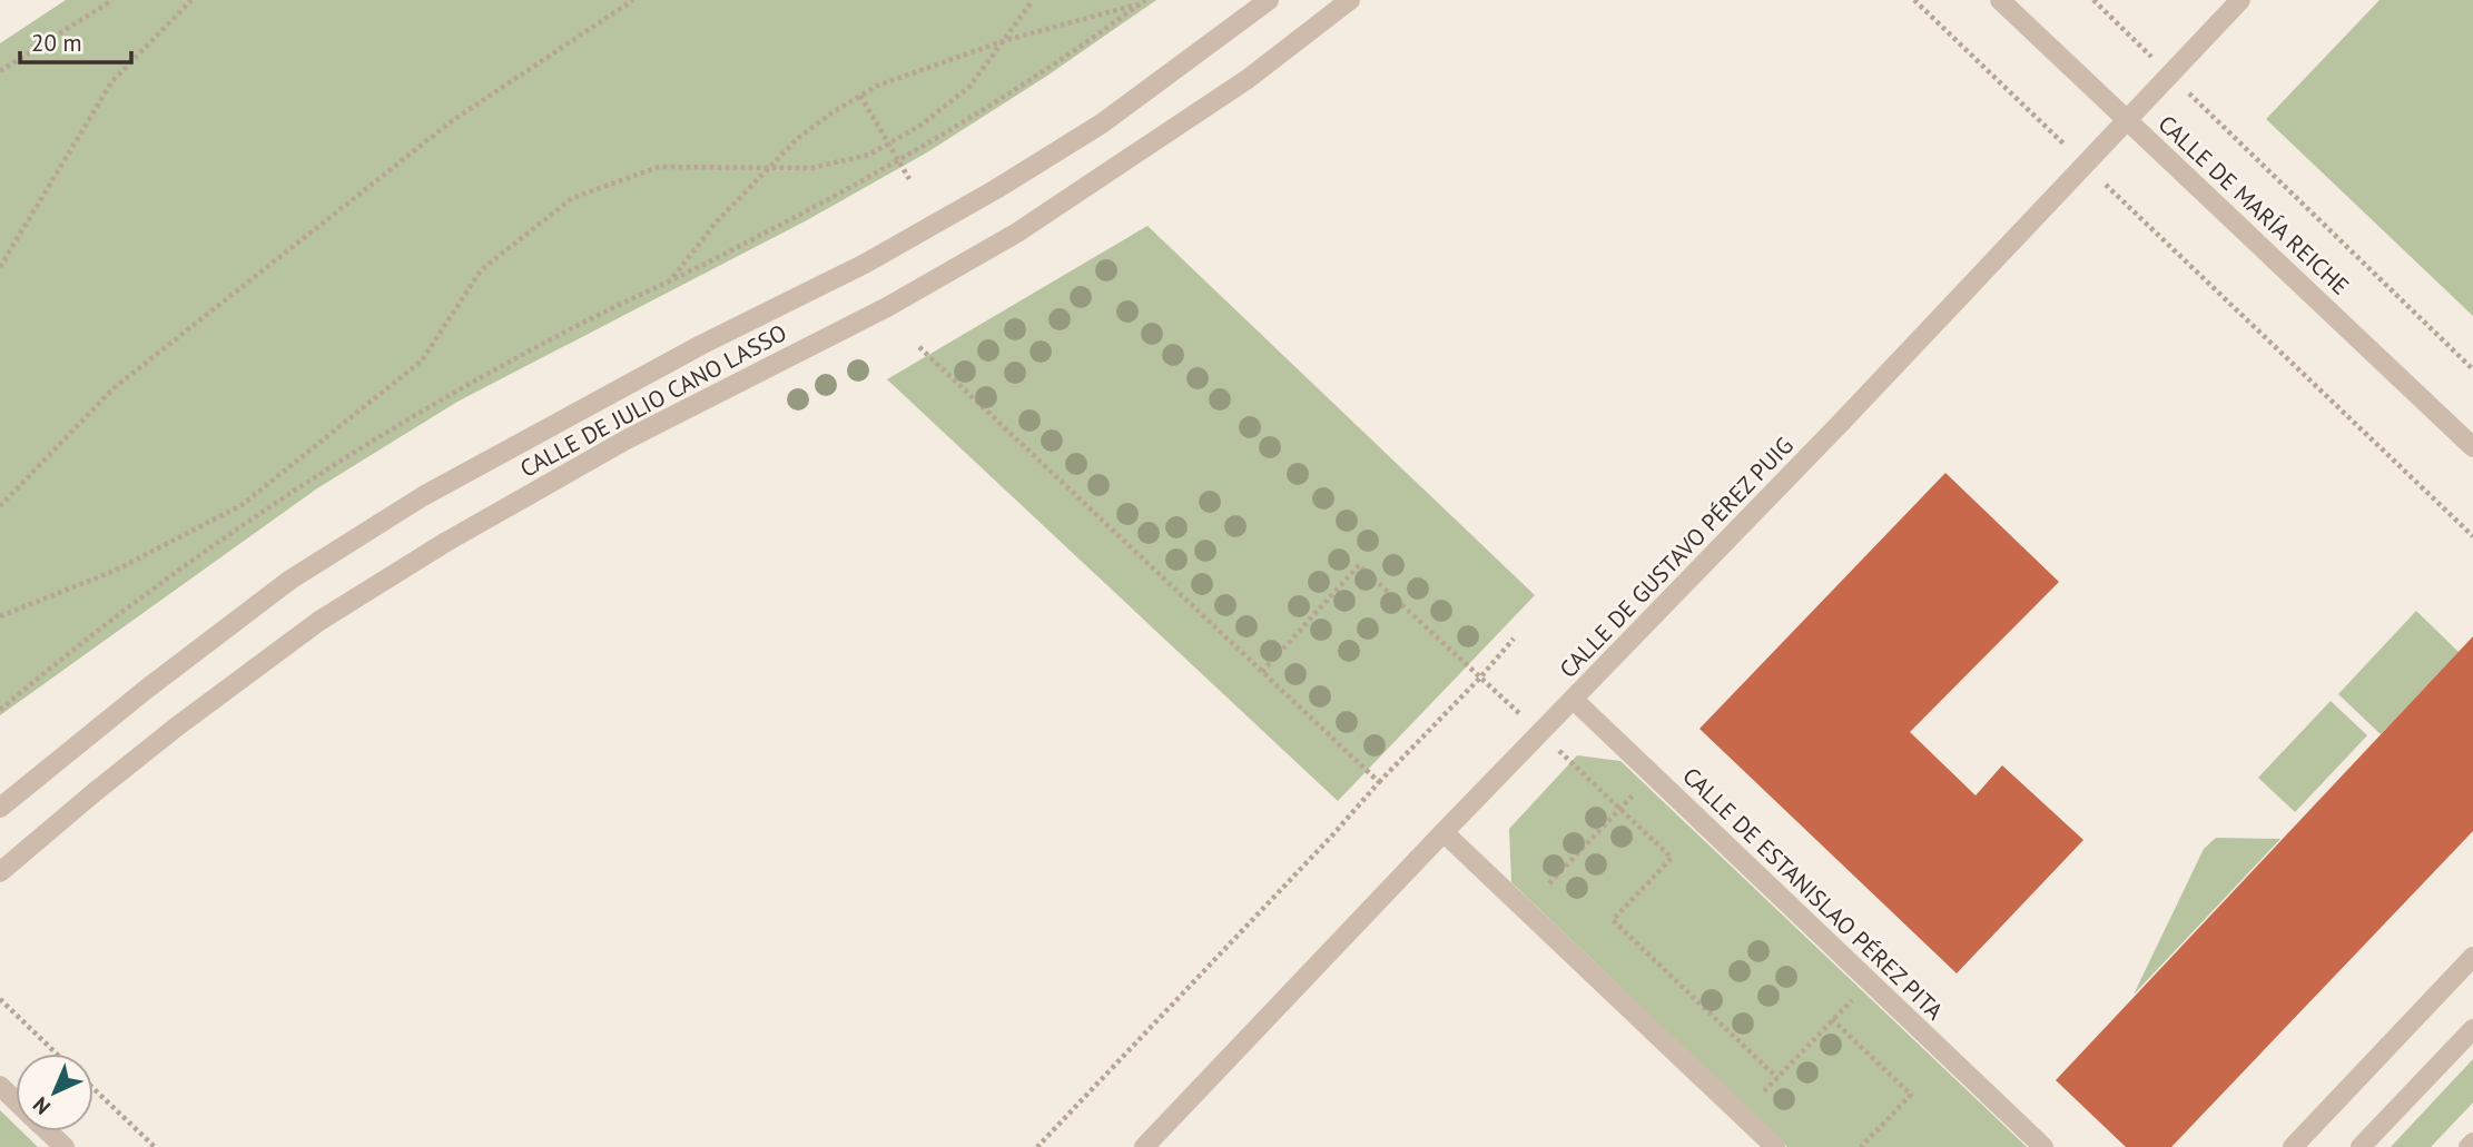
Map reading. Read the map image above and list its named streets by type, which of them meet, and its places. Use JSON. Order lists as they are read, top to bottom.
{
  "streets": {
    "street": [
      "CALLE DE MARÍA REICHE",
      "CALLE DE JULIO CANO LASSO",
      "CALLE DE GUSTAVO PÉREZ PUIG",
      "CALLE DE ESTANISLAO PÉREZ PITA"
    ]
  },
  "crossings": [
    ["CALLE DE MARÍA REICHE", "CALLE DE GUSTAVO PÉREZ PUIG"],
    ["CALLE DE GUSTAVO PÉREZ PUIG", "CALLE DE ESTANISLAO PÉREZ PITA"]
  ],
  "scale_bar": "20 m",
  "north": "bottom left"
}
